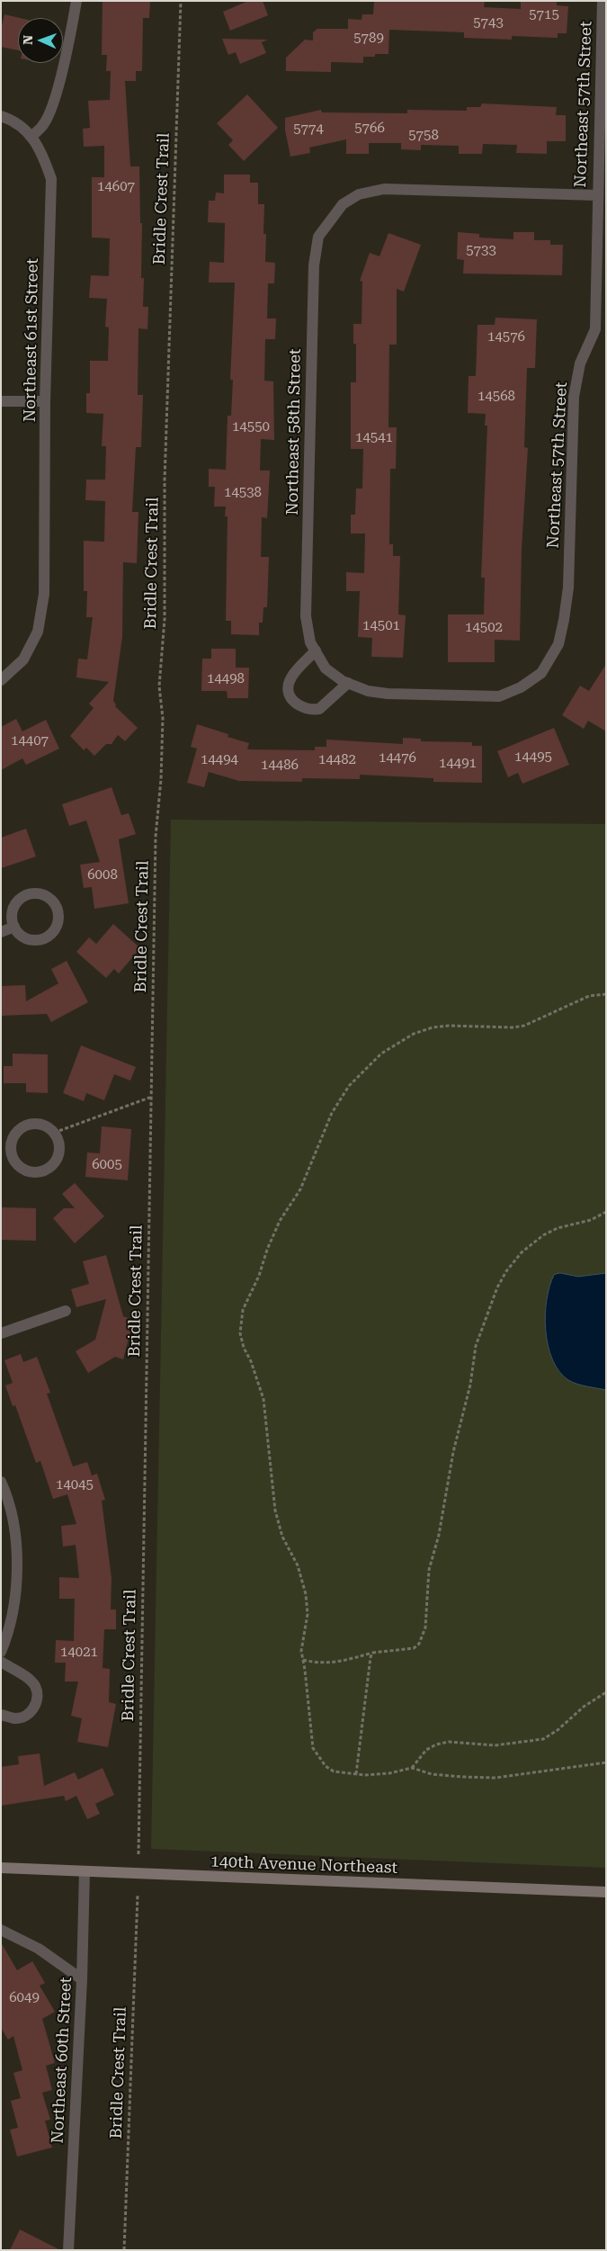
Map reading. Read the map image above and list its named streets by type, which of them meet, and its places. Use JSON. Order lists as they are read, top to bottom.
{
  "streets": {
    "street": [
      "Northeast 57th Street",
      "Northeast 61st Street",
      "Northeast 58th Street",
      "140th Avenue Northeast",
      "Northeast 60th Street"
    ],
    "path": ["Bridle Crest Trail"]
  },
  "crossings": [
    ["Northeast 57th Street", "Northeast 58th Street"],
    ["140th Avenue Northeast", "Northeast 60th Street"]
  ],
  "house_numbers": [
    "5715",
    "5743",
    "5789",
    "5766",
    "5774",
    "5758",
    "14607",
    "5733",
    "14576",
    "14568",
    "14550",
    "14541",
    "14538",
    "14501",
    "14502",
    "14498",
    "14407",
    "14495",
    "14476",
    "14494",
    "14482",
    "14491",
    "14486",
    "6008",
    "6005",
    "14045",
    "14021",
    "6049"
  ],
  "north": "left"
}
